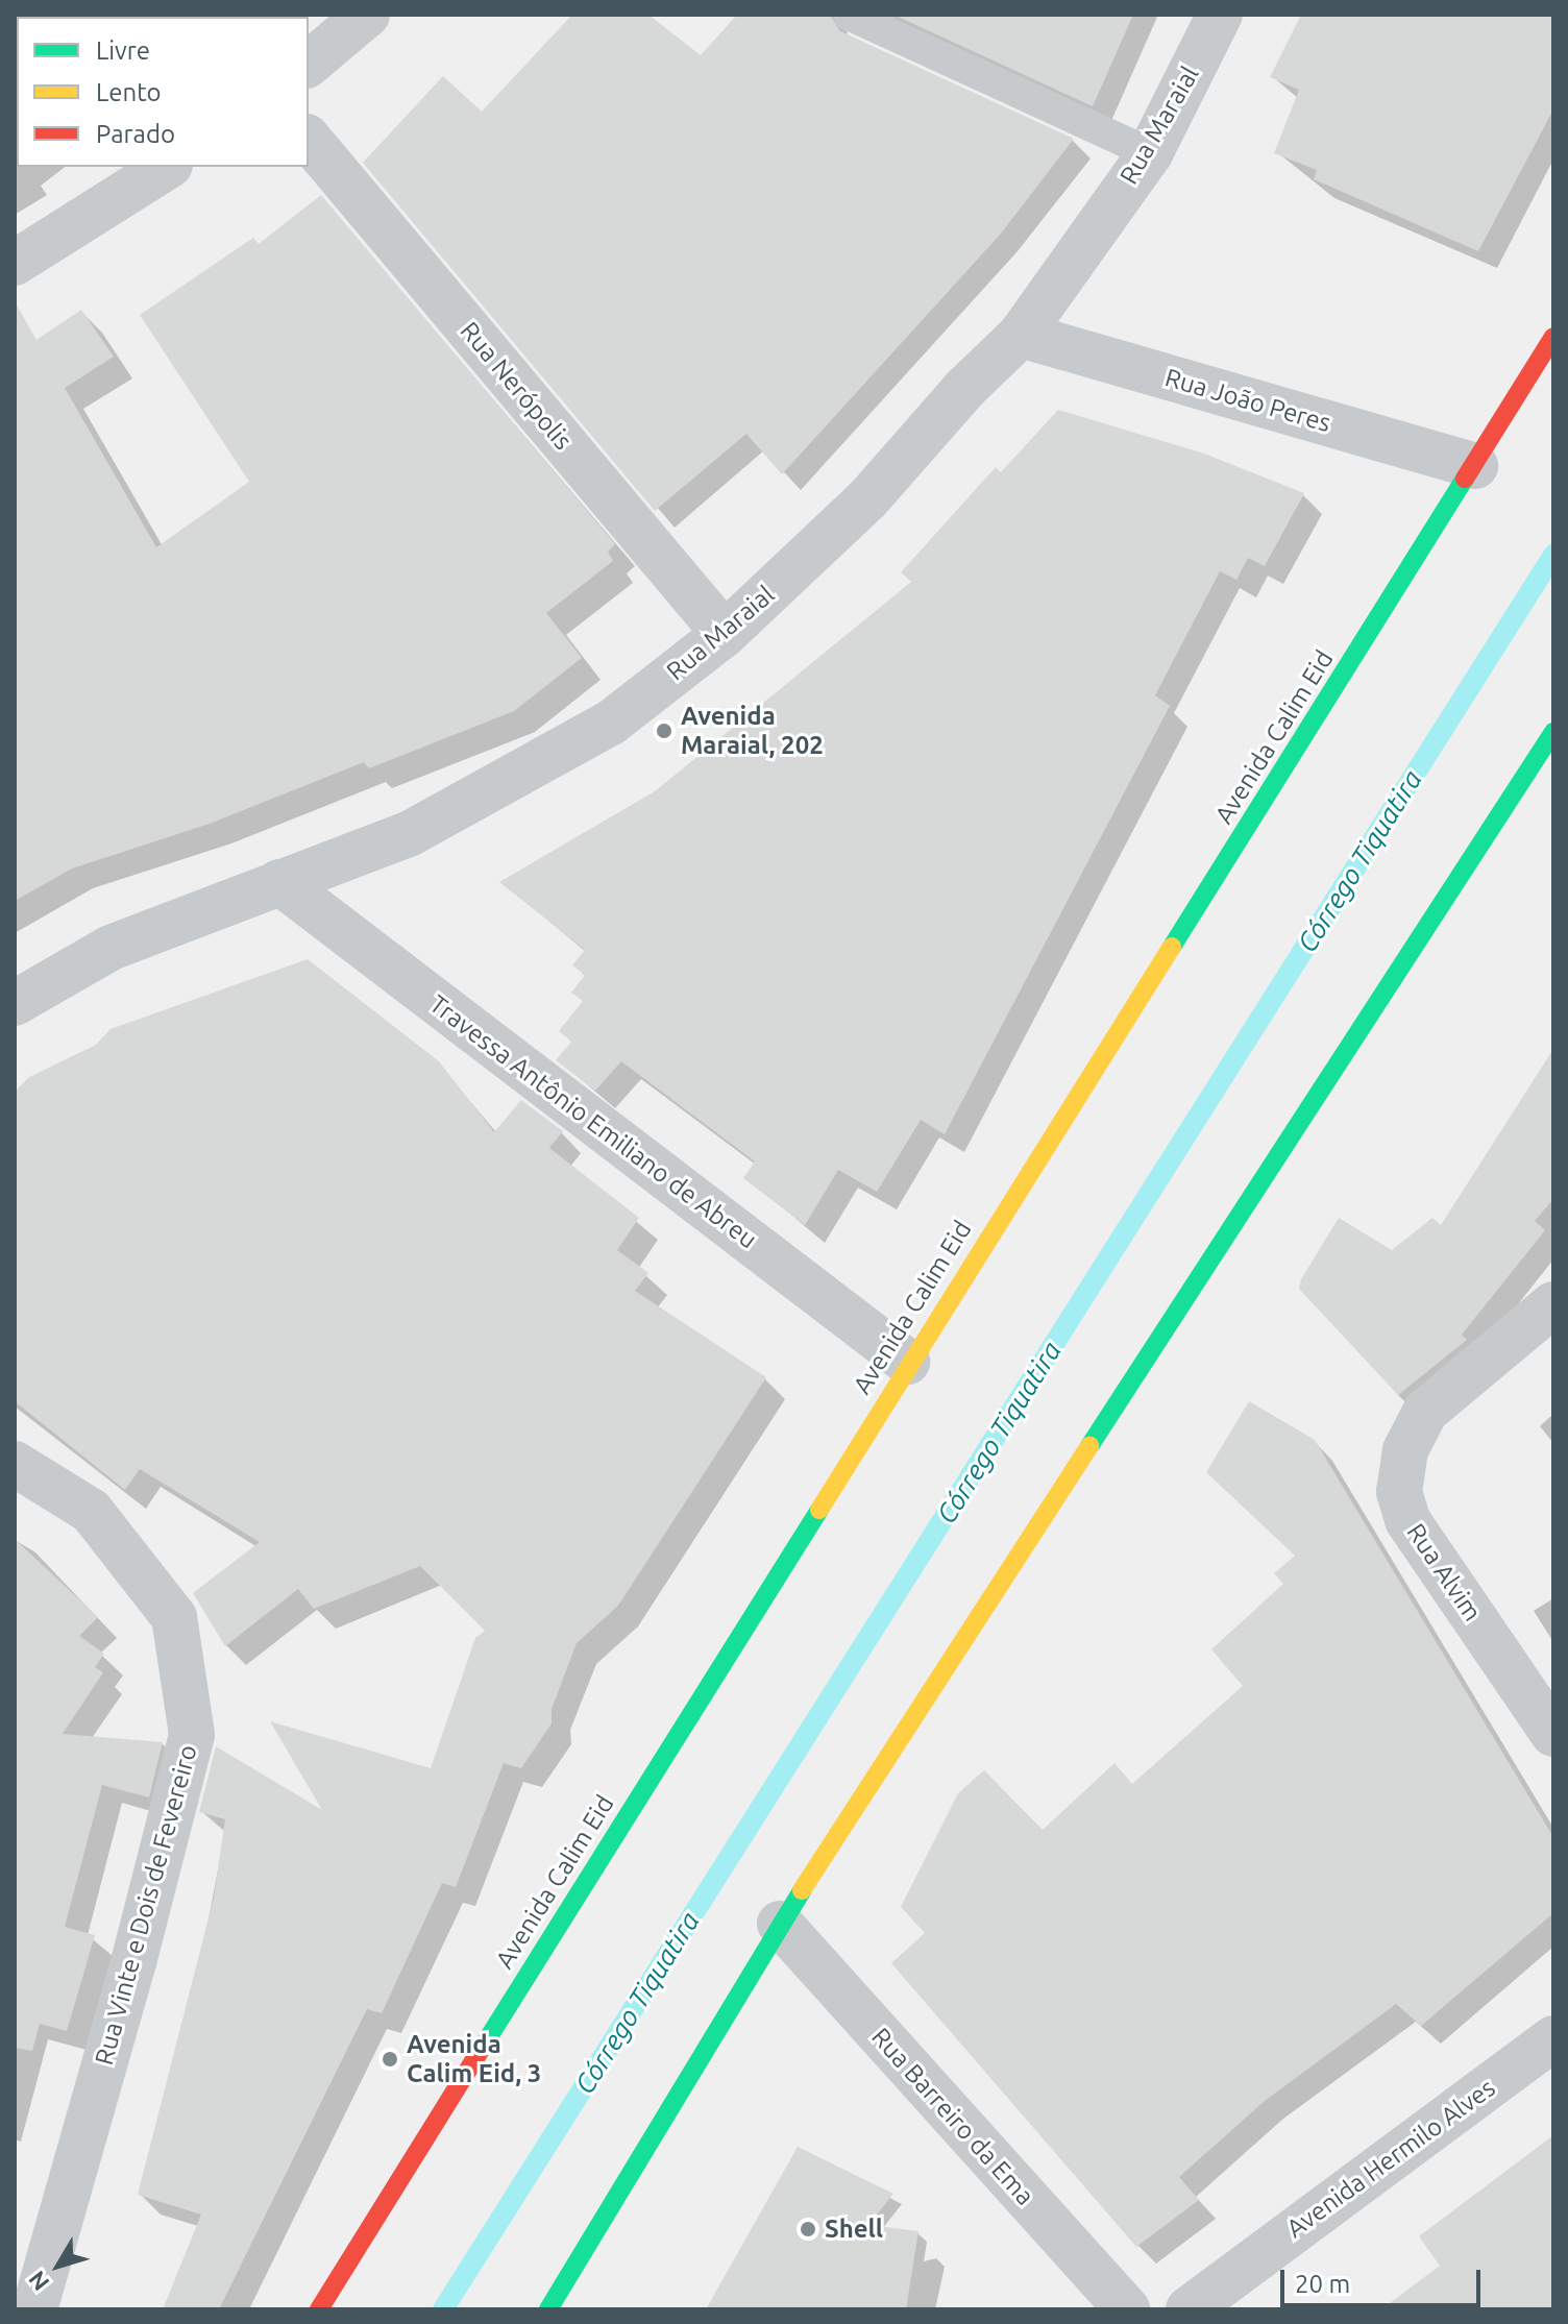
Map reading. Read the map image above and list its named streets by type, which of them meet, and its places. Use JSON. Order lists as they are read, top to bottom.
{
  "streets": {
    "main road": ["Avenida Calim Eid"],
    "street": [
      "Rua Maraial",
      "Rua Nerópolis",
      "Rua João Peres",
      "Travessa Antônio Emiliano de Abreu",
      "Rua Alvim",
      "Rua Vinte e Dois de Fevereiro",
      "Rua Barreiro da Ema",
      "Avenida Hermilo Alves"
    ]
  },
  "crossings": [
    ["Rua Maraial", "Rua Nerópolis"],
    ["Rua Maraial", "Rua João Peres"],
    ["Rua Maraial", "Travessa Antônio Emiliano de Abreu"],
    ["Rua João Peres", "Avenida Calim Eid"],
    ["Avenida Calim Eid", "Travessa Antônio Emiliano de Abreu"]
  ],
  "water": ["Córrego Tiquatira"],
  "places": ["Avenida Maraial, 202", "Avenida Calim Eid, 3", "Shell"],
  "legend": ["Livre", "Lento", "Parado"],
  "scale_bar": "20 m",
  "north": "bottom left"
}
